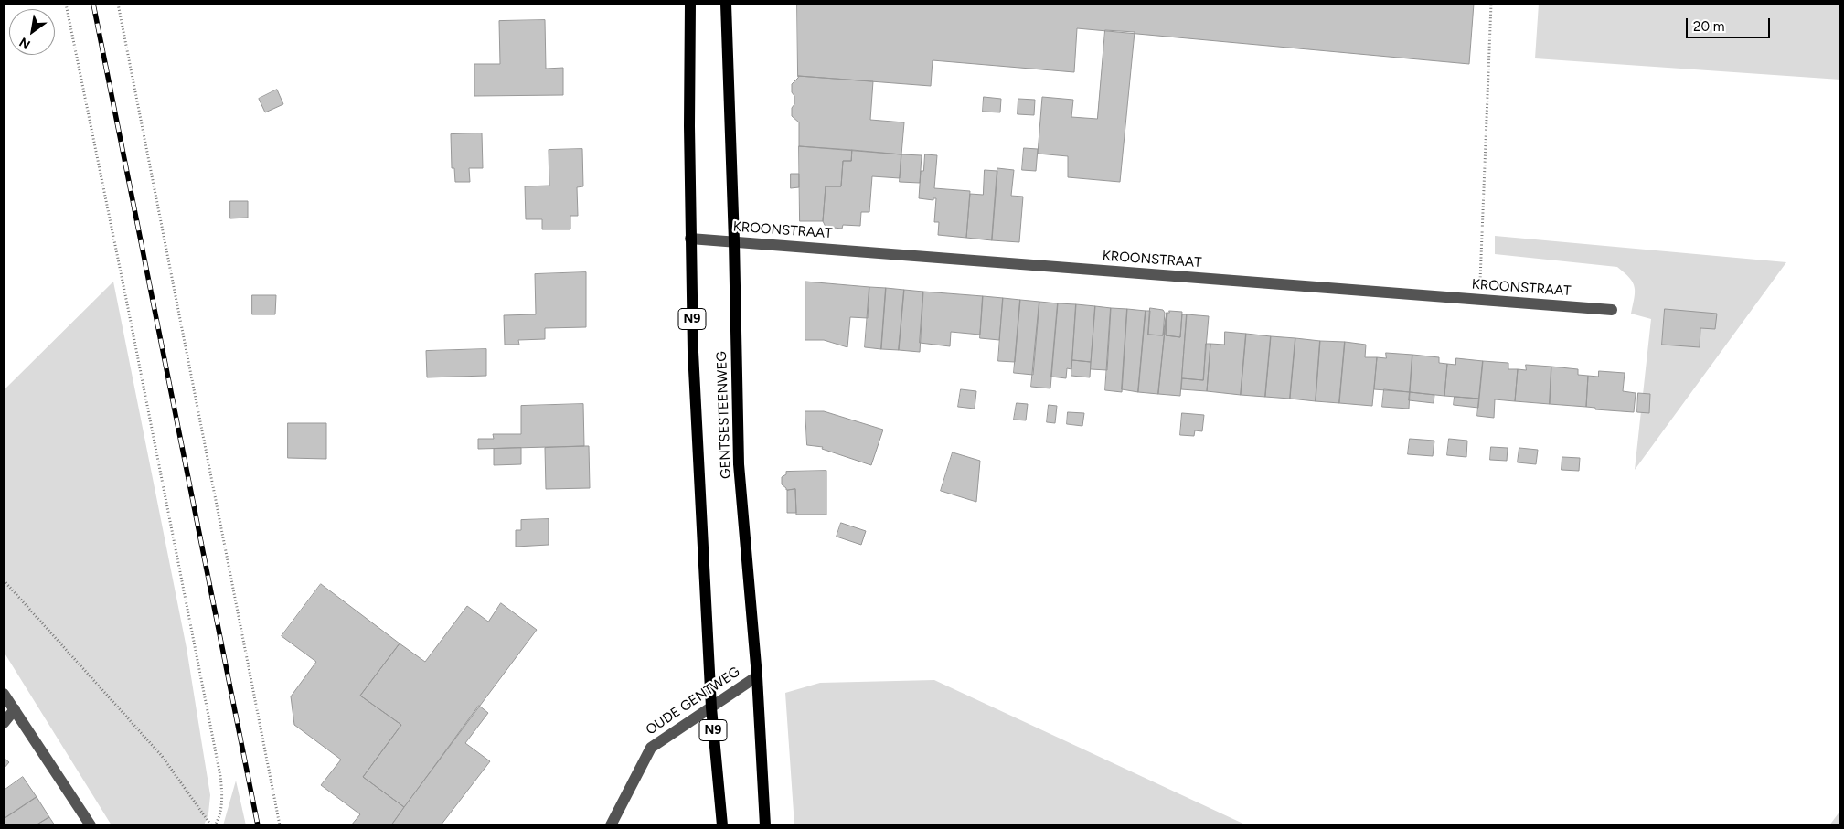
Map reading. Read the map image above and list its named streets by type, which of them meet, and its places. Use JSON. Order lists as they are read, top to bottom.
{
  "streets": {
    "main road": ["N9", "GENTSESTEENWEG"],
    "street": ["KROONSTRAAT", "OUDE GENTWEG"]
  },
  "crossings": [
    ["KROONSTRAAT", "GENTSESTEENWEG"],
    ["GENTSESTEENWEG", "OUDE GENTWEG"]
  ],
  "scale_bar": "20 m",
  "north": "bottom left"
}
